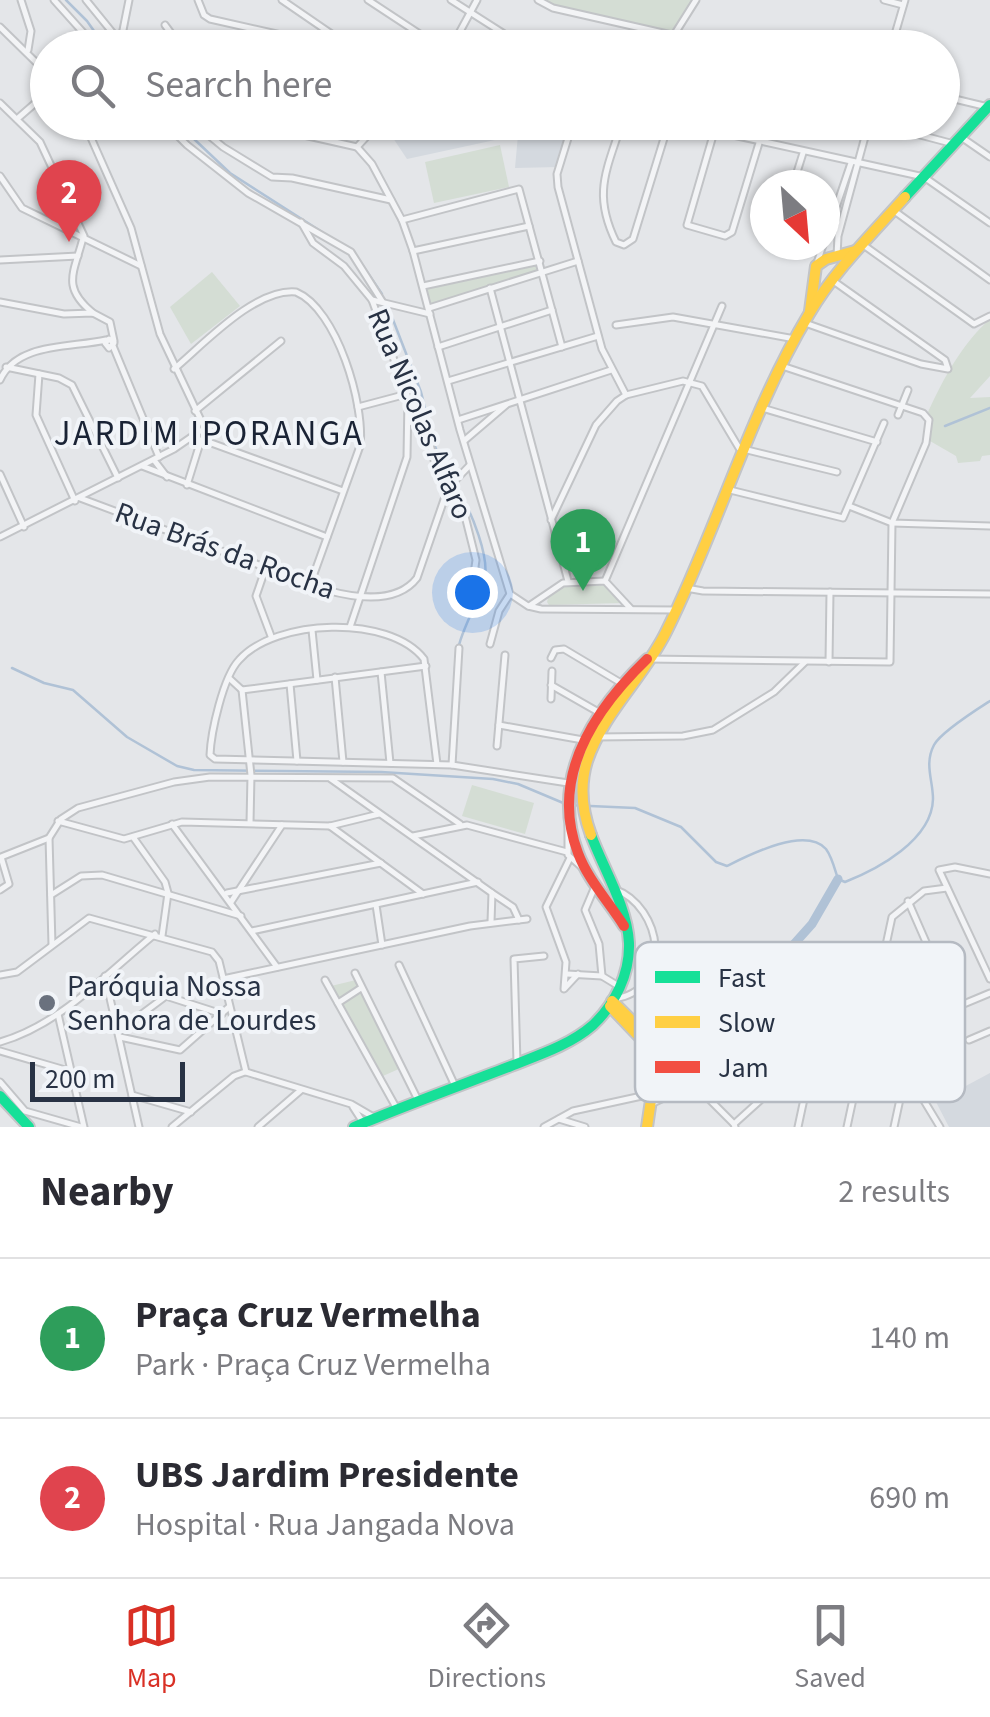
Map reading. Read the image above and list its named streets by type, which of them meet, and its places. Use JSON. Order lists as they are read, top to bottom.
{
  "streets": {
    "street": ["Rua Nicolas Alfaro", "Rua Brás da Rocha"]
  },
  "crossings": [
    ["Rua Nicolas Alfaro", "Rua Brás da Rocha"]
  ],
  "districts": ["JARDIM IPORANGA"],
  "places": ["Paróquia Nossa Senhora de Lourdes"],
  "legend": ["Fast", "Slow", "Jam"],
  "scale_bar": "200 m",
  "north": "bottom right",
  "page": {
    "search": "Search here",
    "pins": ["2", "1"],
    "scale": "200 m",
    "heading": ["Nearby", "2 results"],
    "list": [
      {
        "mark": "1",
        "name": "Praça Cruz Vermelha",
        "note": "Park · Praça Cruz Vermelha",
        "value": "140 m"
      },
      {
        "mark": "2",
        "name": "UBS Jardim Presidente",
        "note": "Hospital · Rua Jangada Nova",
        "value": "690 m"
      }
    ],
    "nav": ["Map", "Directions", "Saved"]
  }
}
